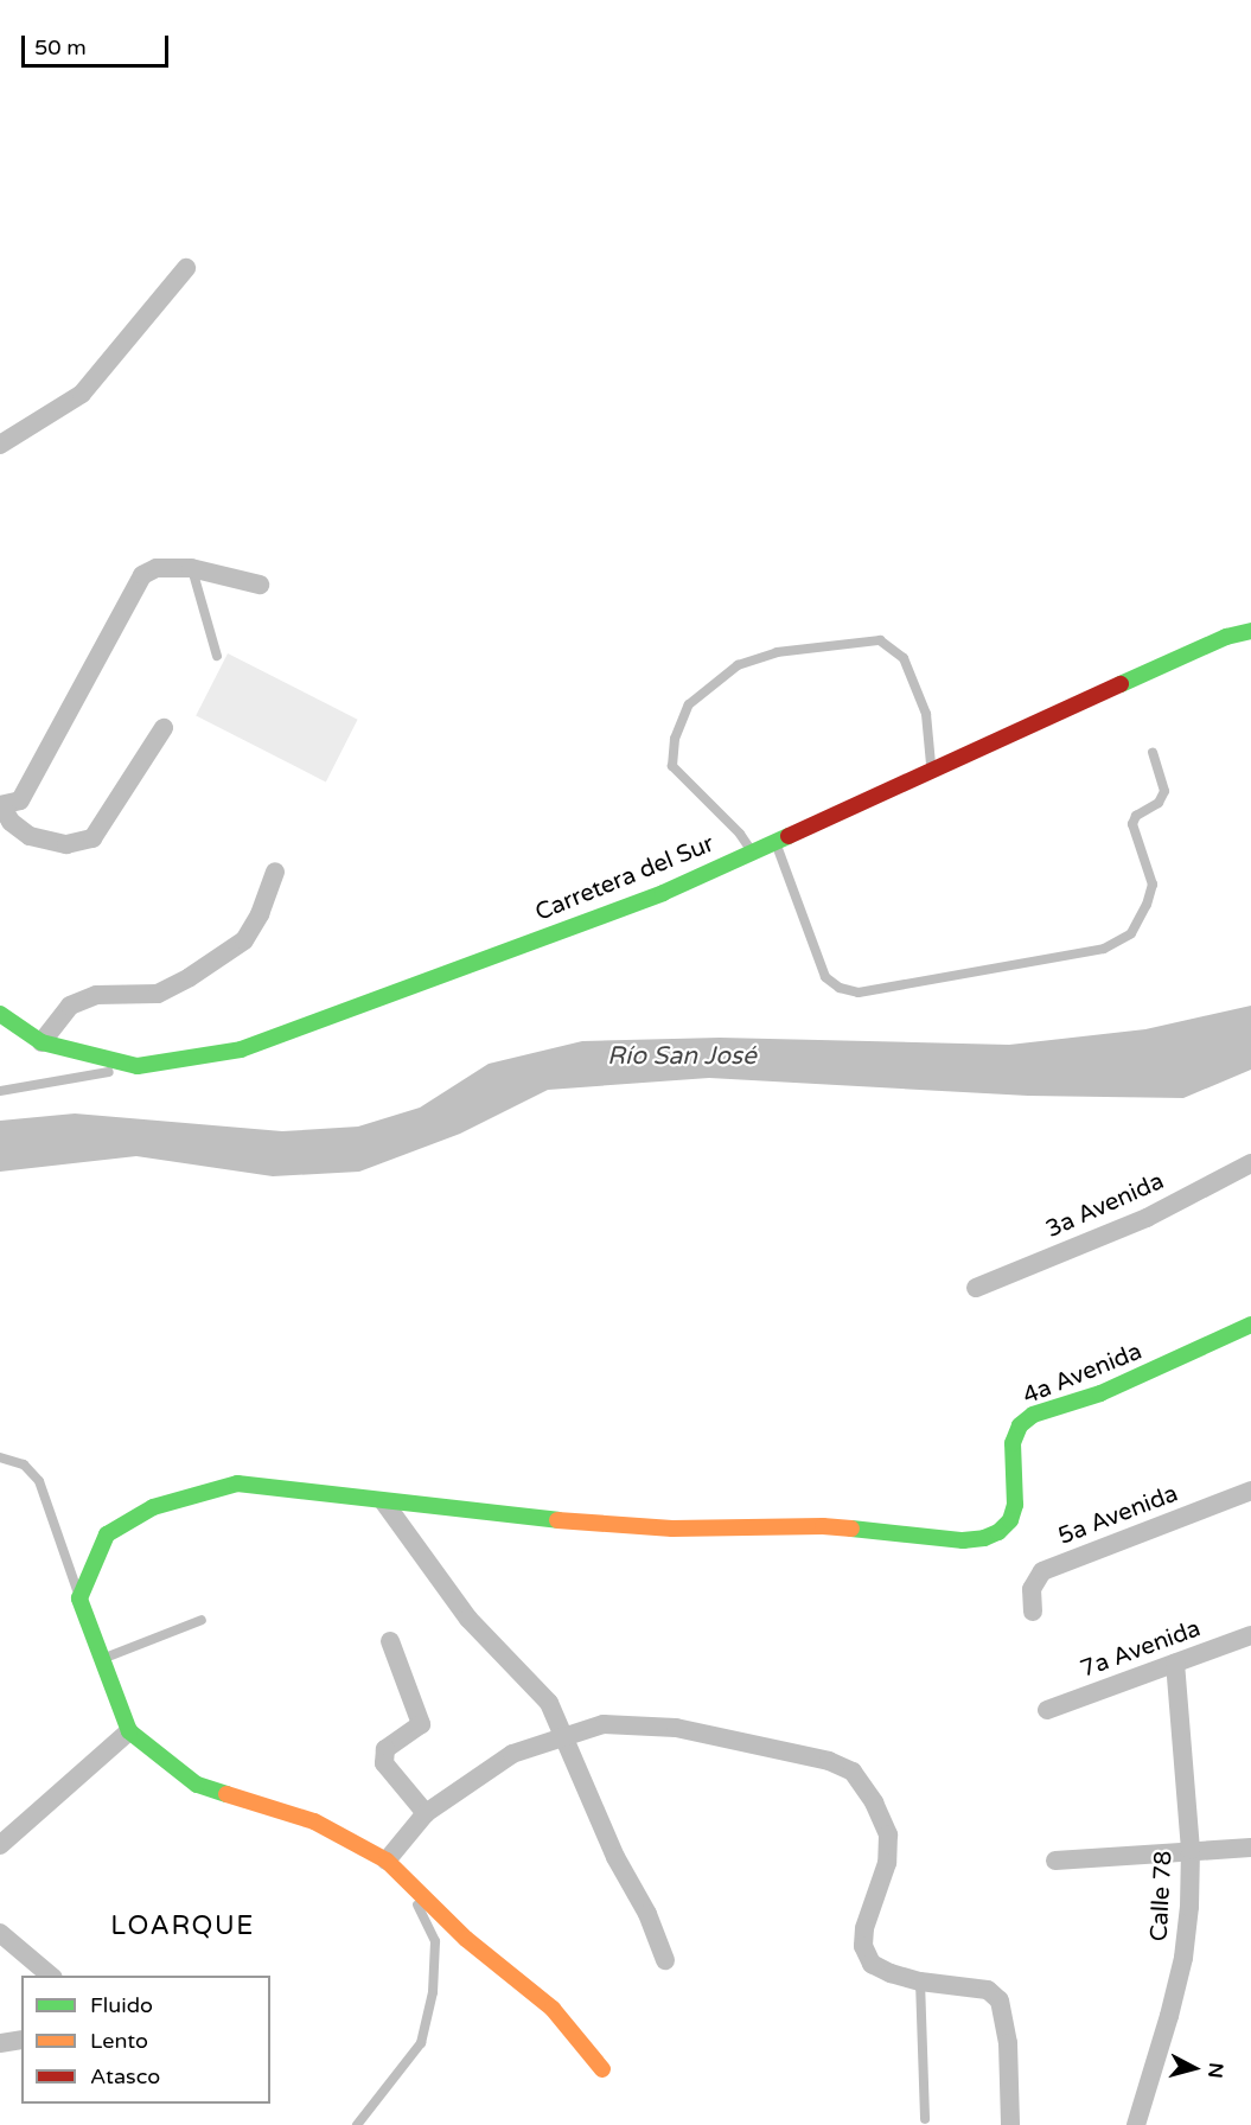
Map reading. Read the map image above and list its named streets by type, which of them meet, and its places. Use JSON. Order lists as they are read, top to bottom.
{
  "streets": {
    "main road": ["Carretera del Sur", "4a Avenida"],
    "street": [
      "3a Avenida",
      "5a Avenida",
      "7a Avenida",
      "Calle 78"
    ]
  },
  "crossings": [
    ["7a Avenida", "Calle 78"]
  ],
  "districts": ["LOARQUE"],
  "water": ["Río San José"],
  "legend": ["Fluido", "Lento", "Atasco"],
  "scale_bar": "50 m",
  "north": "right"
}
